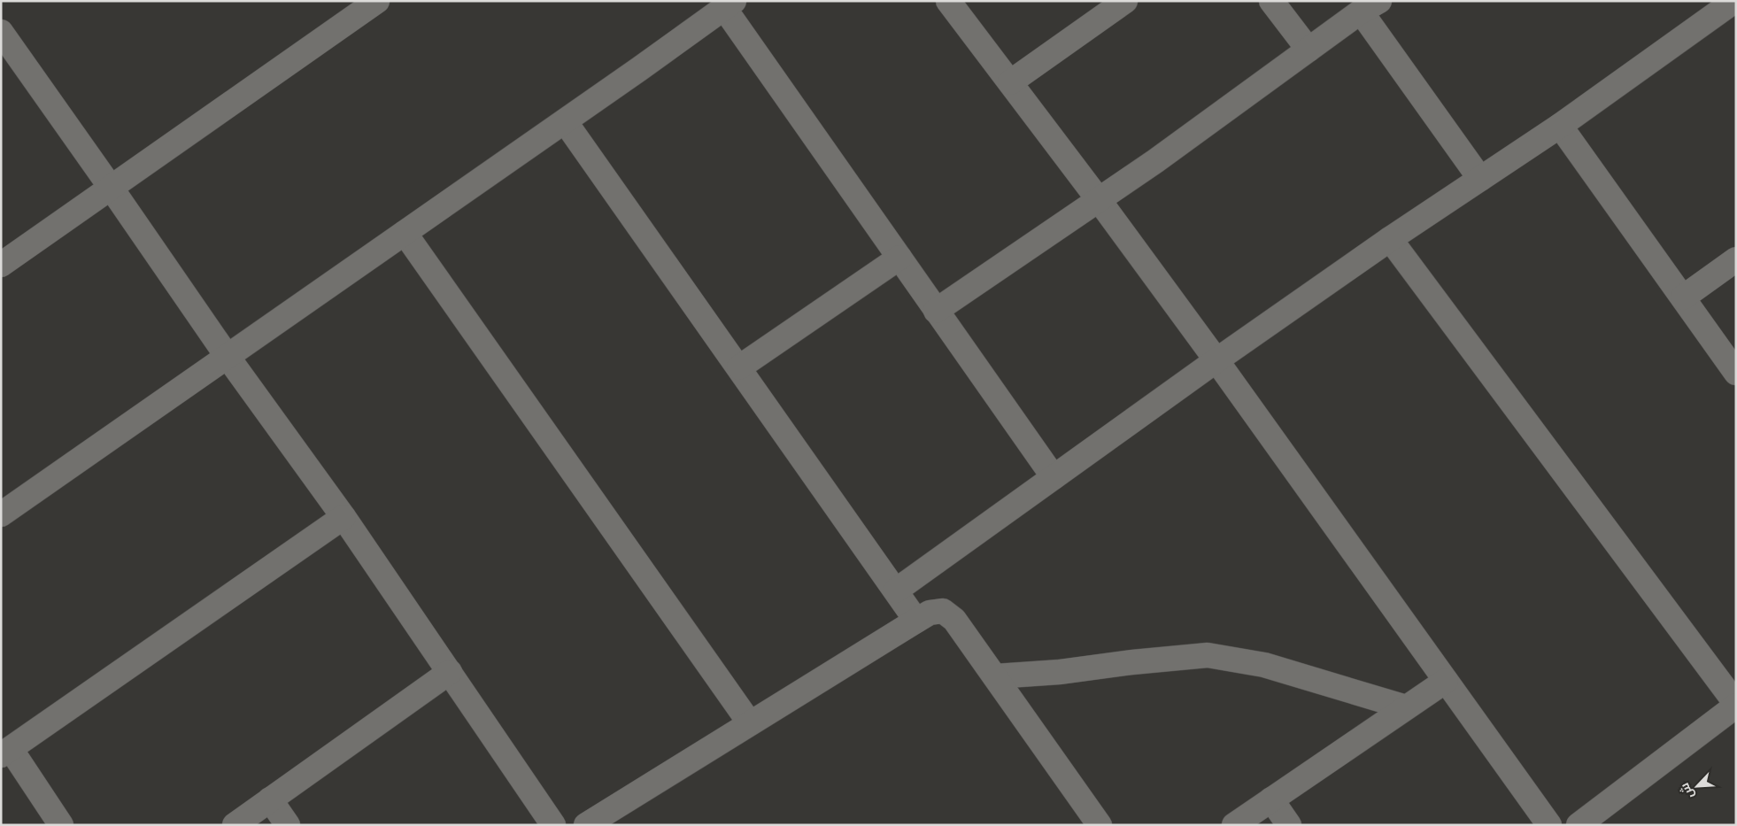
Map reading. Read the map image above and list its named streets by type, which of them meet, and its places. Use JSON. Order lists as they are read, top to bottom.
{
  "north": "bottom left"
}
